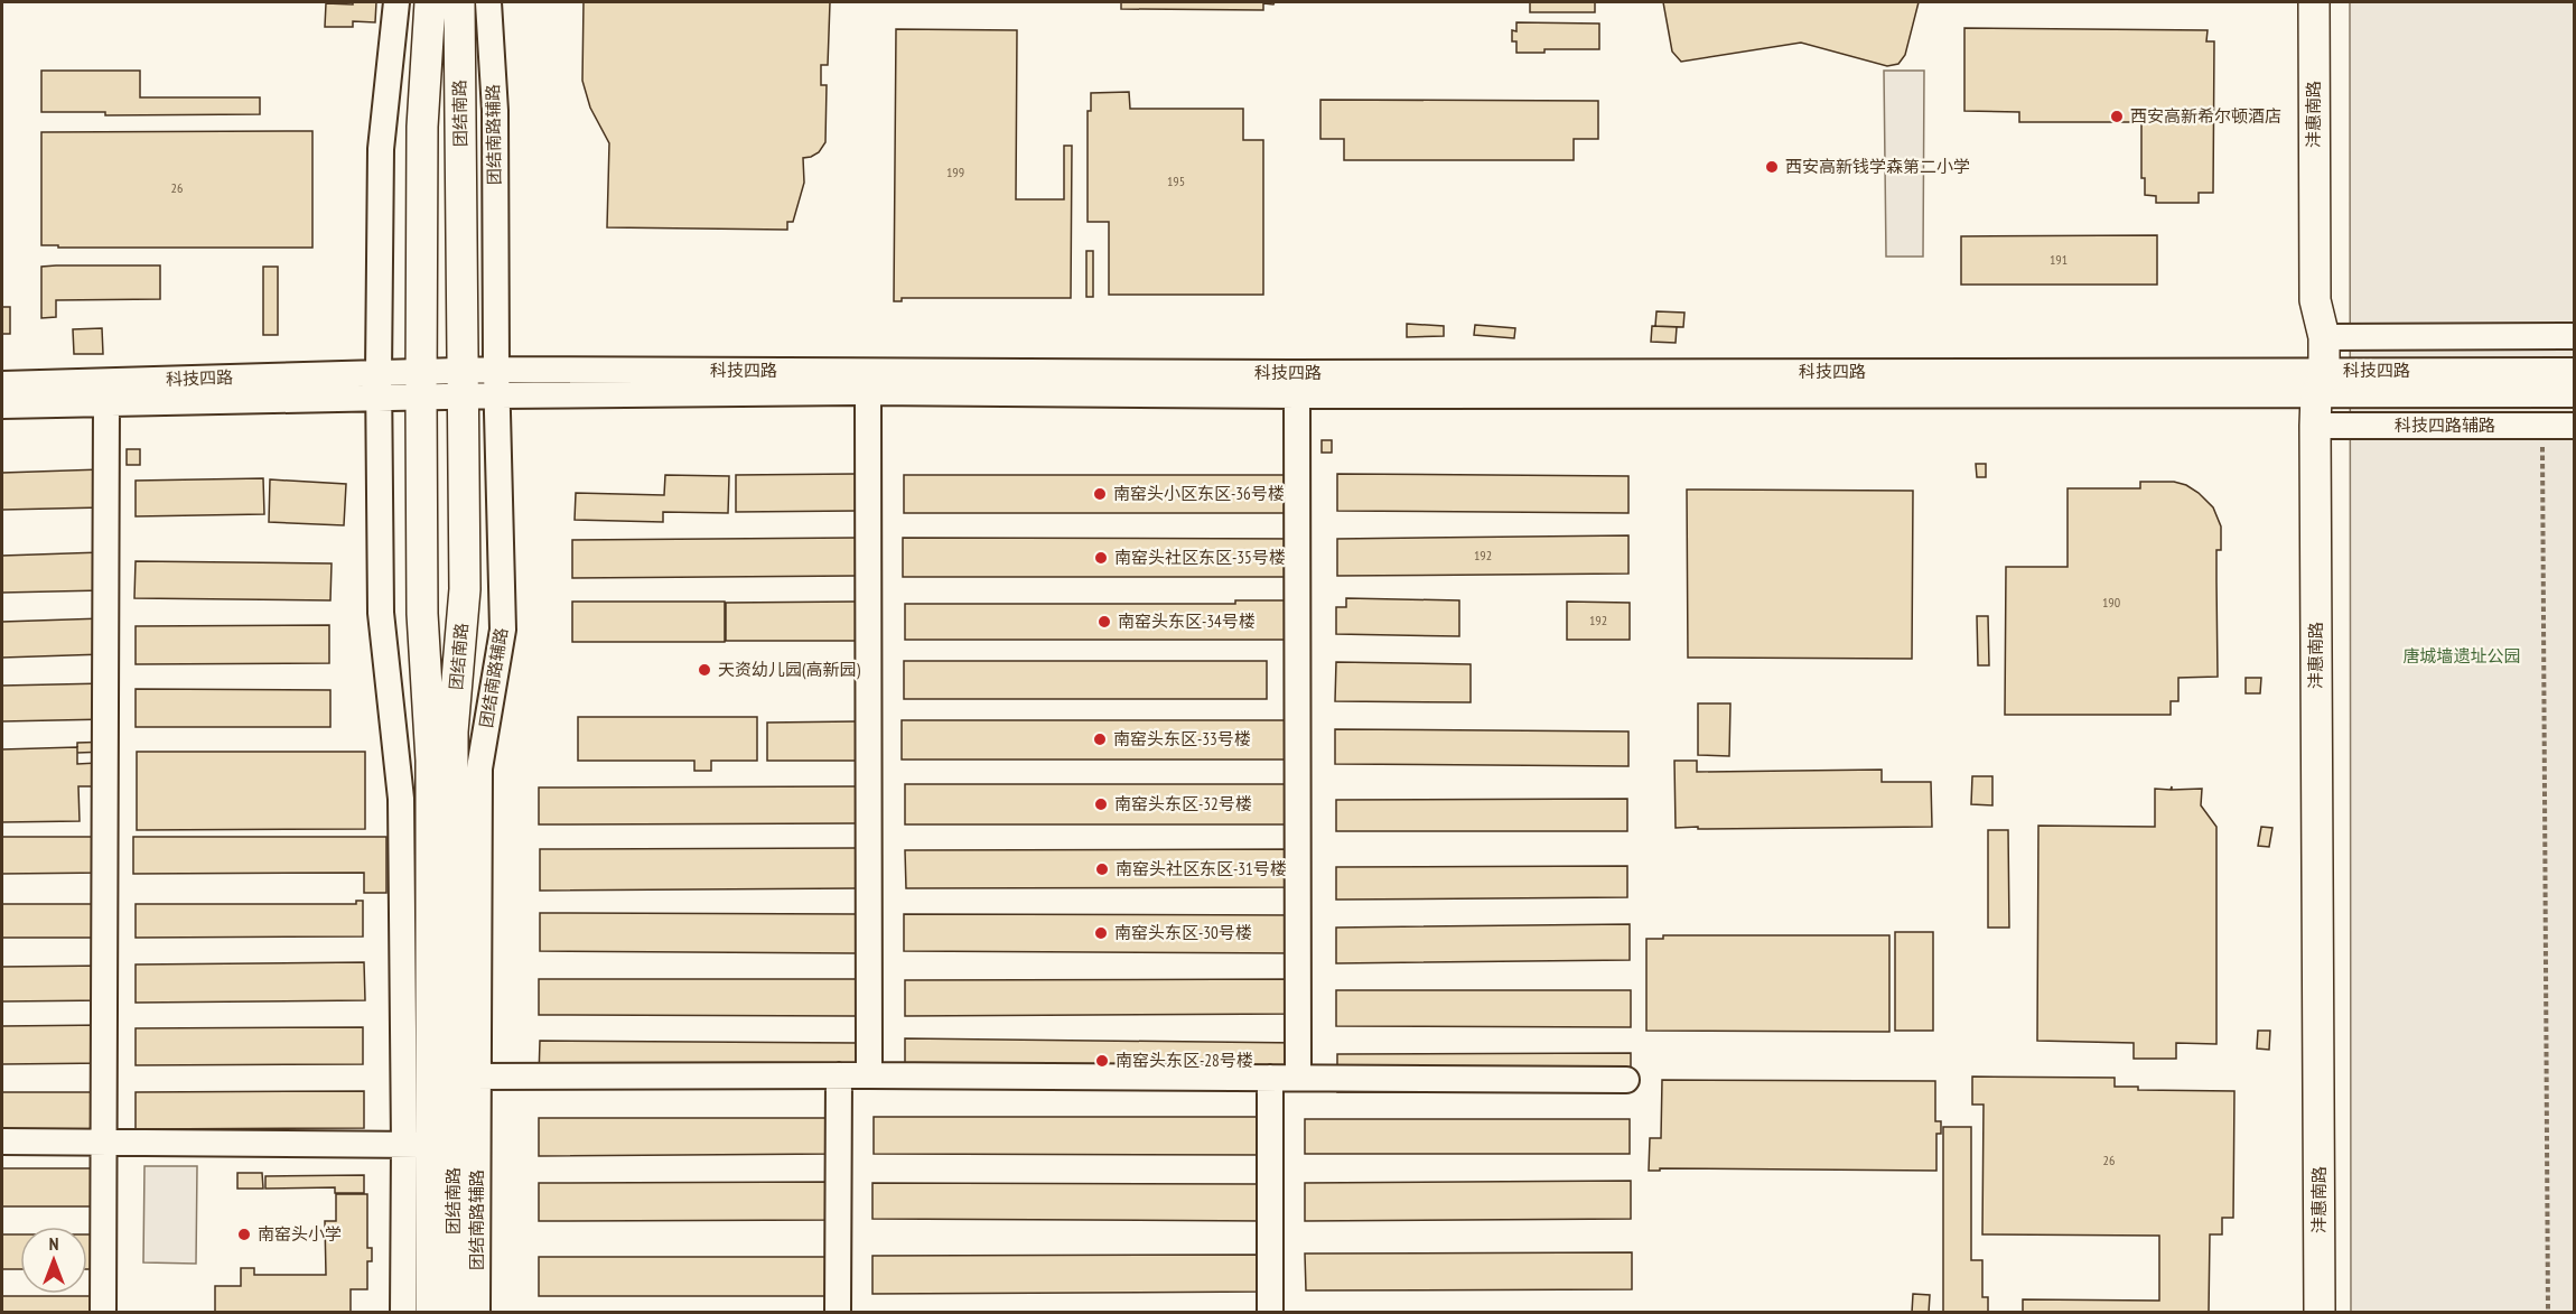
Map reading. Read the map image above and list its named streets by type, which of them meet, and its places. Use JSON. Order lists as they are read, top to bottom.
{
  "streets": {
    "main road": ["团结南路", "沣惠南路"],
    "street": ["团结南路辅路", "科技四路", "科技四路辅路"]
  },
  "crossings": [
    ["团结南路", "团结南路辅路"],
    ["团结南路", "科技四路"],
    ["沣惠南路", "科技四路"],
    ["沣惠南路", "科技四路辅路"],
    ["团结南路辅路", "科技四路"]
  ],
  "parks": ["唐城墙遗址公园"],
  "places": [
    "西安高新希尔顿酒店",
    "西安高新钱学森第二小学",
    "南窑头小区东区-36号楼",
    "南窑头社区东区-35号楼",
    "南窑头东区-34号楼",
    "天资幼儿园(高新园)",
    "南窑头东区-33号楼",
    "南窑头东区-32号楼",
    "南窑头社区东区-31号楼",
    "南窑头东区-30号楼",
    "南窑头东区-28号楼",
    "南窑头小学"
  ],
  "house_numbers": [
    "199",
    "195",
    "26",
    "191",
    "192",
    "190",
    "192",
    "26"
  ],
  "north": "top"
}
